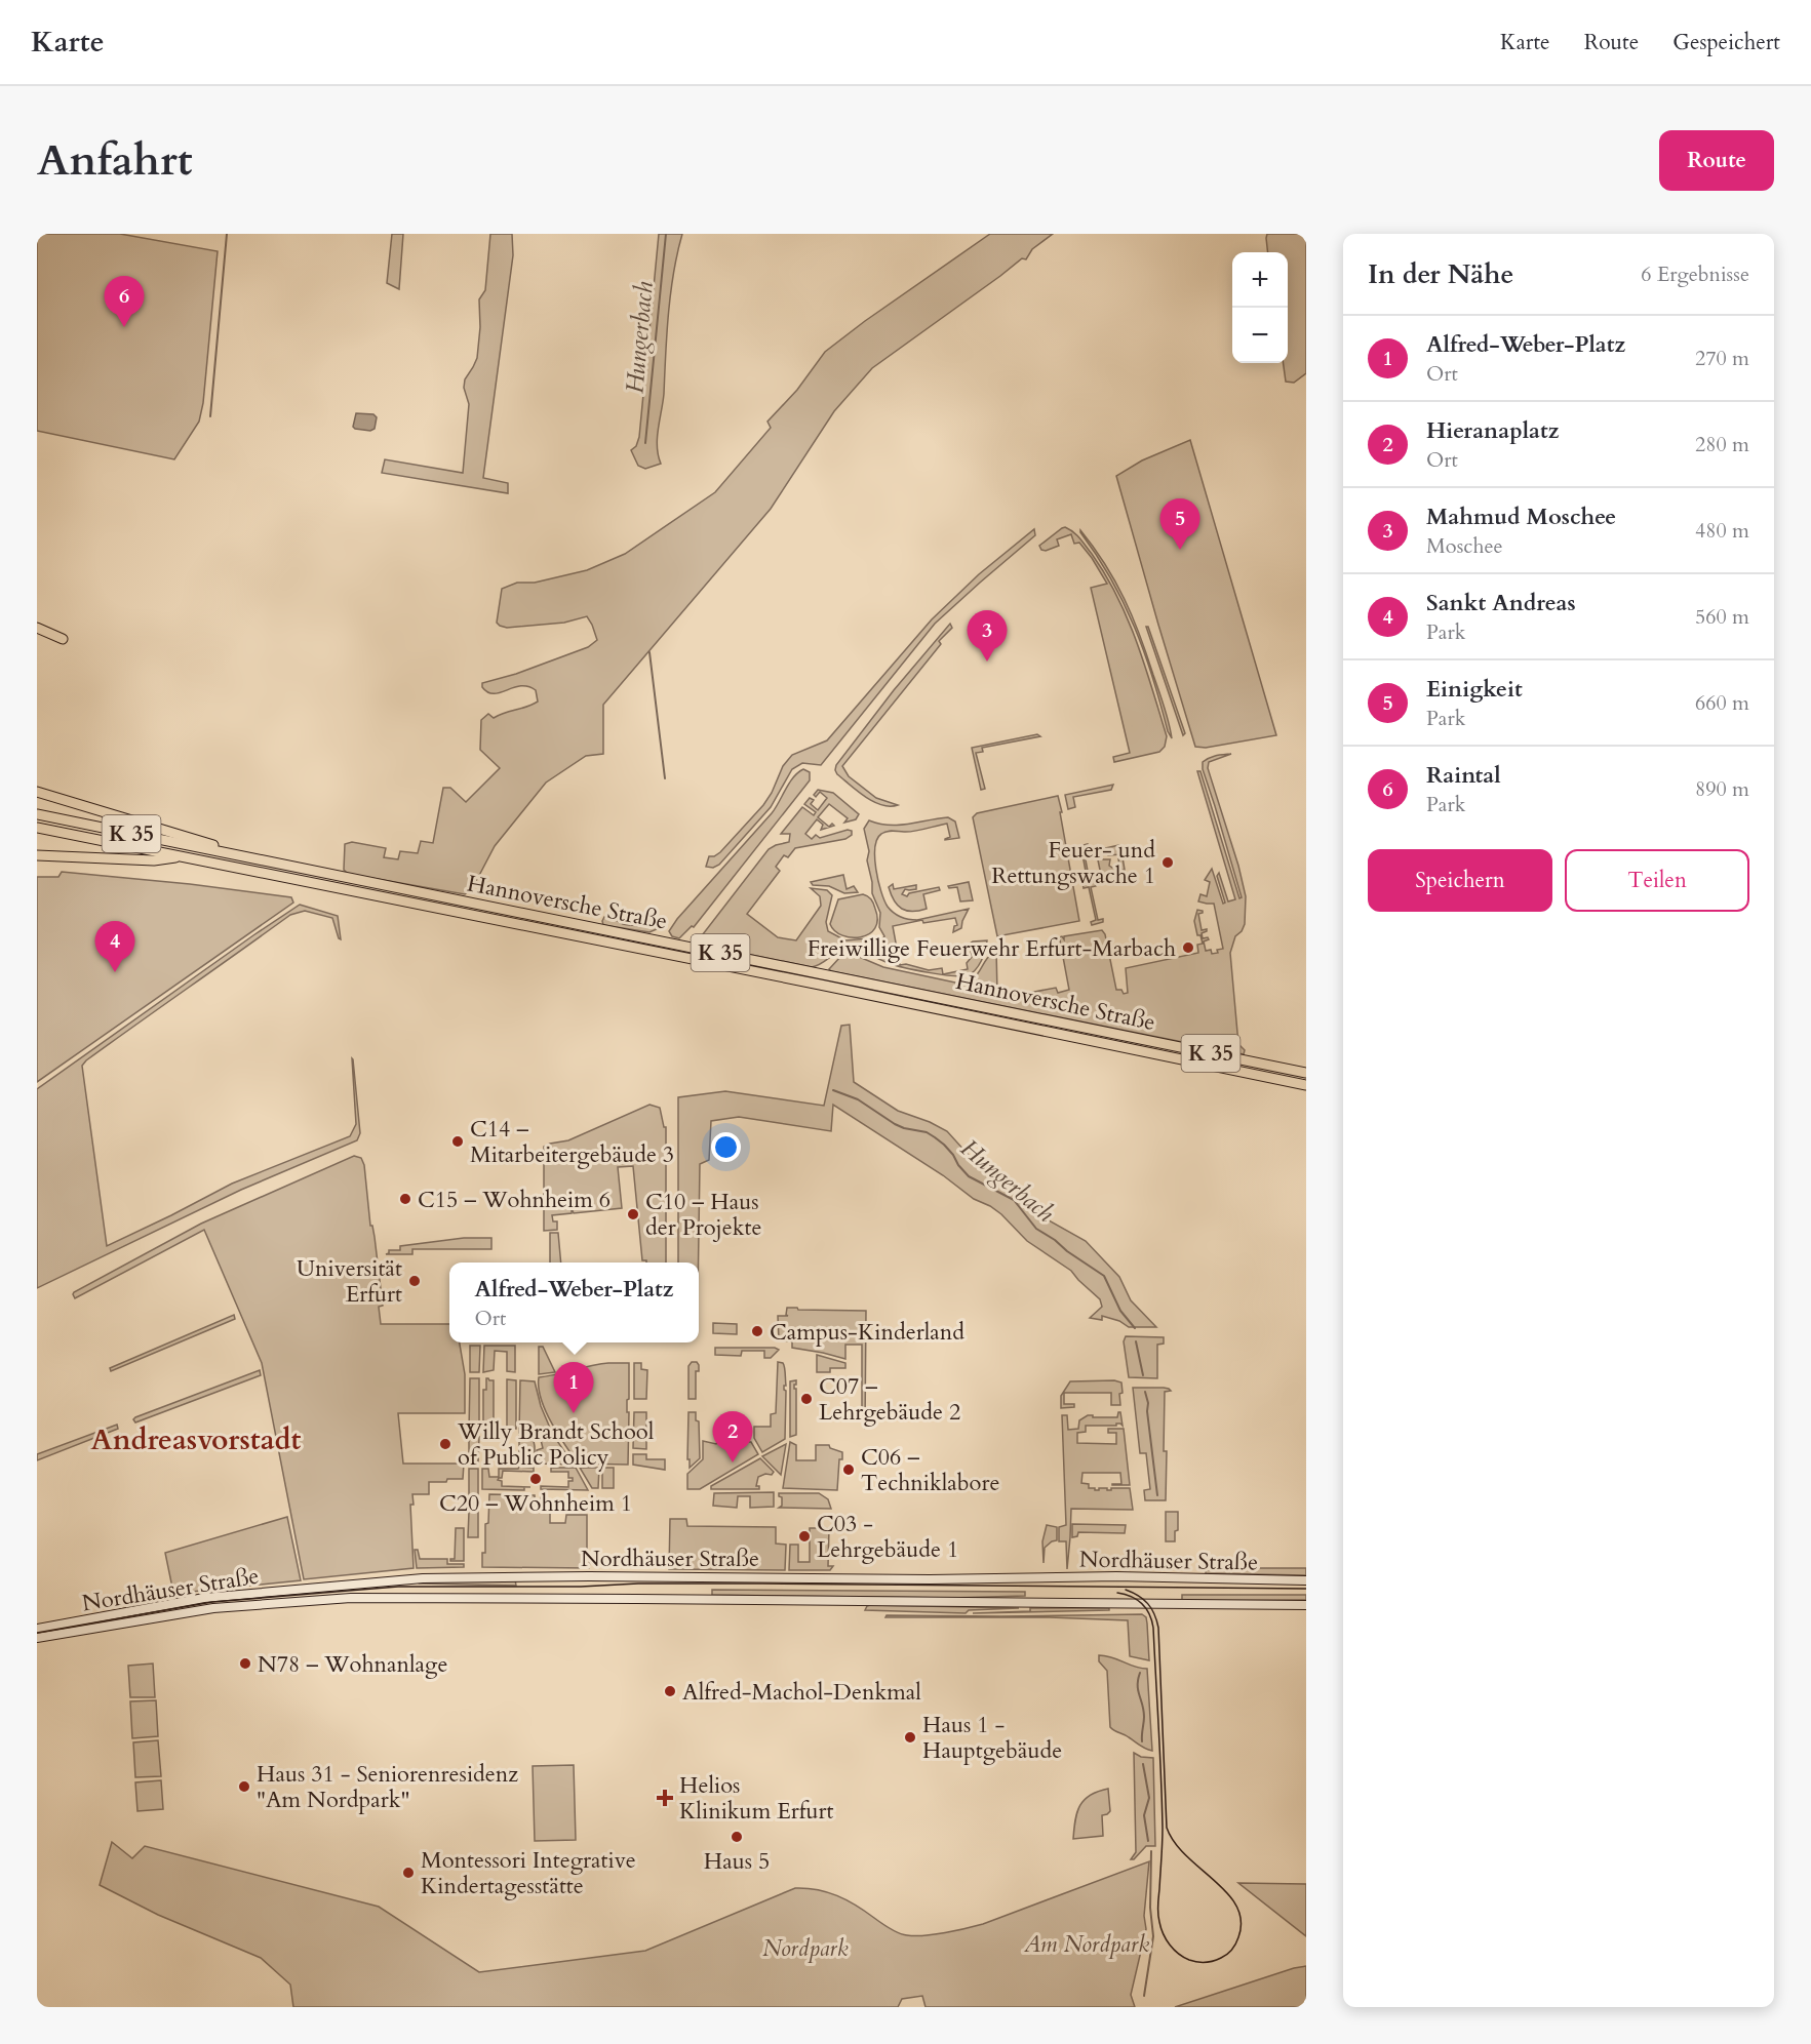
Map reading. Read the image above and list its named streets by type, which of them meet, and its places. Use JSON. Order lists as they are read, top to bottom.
{
  "streets": {
    "highway": ["K 35", "Hannoversche Straße"],
    "main road": ["Nordhäuser Straße"]
  },
  "districts": ["Andreasvorstadt"],
  "water": ["Hungerbach"],
  "parks": ["Am Nordpark", "Nordpark"],
  "places": {
    "other": [
      "Feuer- und Rettungswache 1",
      "Freiwillige Feuerwehr Erfurt-Marbach",
      "C14 – Mitarbeitergebäude 3",
      "C15 – Wohnheim 6",
      "C10 – Haus der Projekte",
      "Universität Erfurt",
      "Campus-Kinderland",
      "C07 – Lehrgebäude 2",
      "Willy Brandt School of Public Policy",
      "C06 – Techniklabore",
      "C20 – Wohnheim 1",
      "C03 - Lehrgebäude 1",
      "N78 – Wohnanlage",
      "Alfred-Machol-Denkmal",
      "Haus 1 - Hauptgebäude",
      "Haus 31 - Seniorenresidenz \"Am Nordpark\"",
      "Haus 5",
      "Montessori Integrative Kindertagesstätte"
    ],
    "health": ["Helios Klinikum Erfurt"]
  },
  "page": {
    "header": "Karte",
    "nav": ["Karte", "Route", "Gespeichert"],
    "buttons": [
      "Route",
      ["Speichern", "Teilen"]
    ],
    "title": "Anfahrt",
    "heading": ["In der Nähe", "6 Ergebnisse"],
    "map_buttons": ["+", "−"],
    "pins": [
      "6",
      "5",
      "3",
      "4",
      "1",
      "2"
    ],
    "list": [
      {
        "mark": "1",
        "name": "Alfred-Weber-Platz",
        "note": "Ort",
        "value": "270 m"
      },
      {
        "mark": "2",
        "name": "Hieranaplatz",
        "note": "Ort",
        "value": "280 m"
      },
      {
        "mark": "3",
        "name": "Mahmud Moschee",
        "note": "Moschee",
        "value": "480 m"
      },
      {
        "mark": "4",
        "name": "Sankt Andreas",
        "note": "Park",
        "value": "560 m"
      },
      {
        "mark": "5",
        "name": "Einigkeit",
        "note": "Park",
        "value": "660 m"
      },
      {
        "mark": "6",
        "name": "Raintal",
        "note": "Park",
        "value": "890 m"
      }
    ],
    "popup": ["Alfred-Weber-Platz", "Ort"]
  }
}
